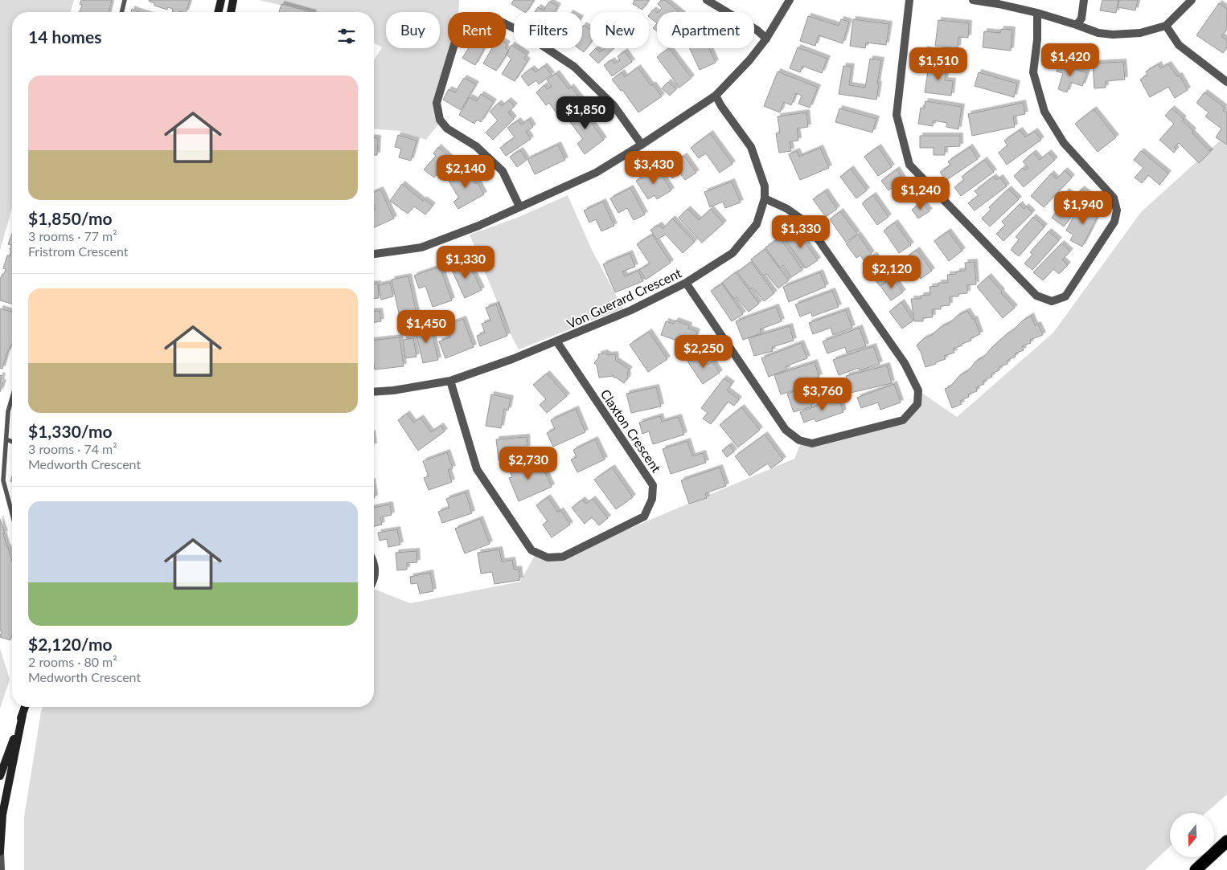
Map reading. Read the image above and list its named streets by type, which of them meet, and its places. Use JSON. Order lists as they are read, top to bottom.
{
  "streets": {
    "street": ["Von Guerard Crescent", "Claxton Crescent"]
  },
  "crossings": [
    ["Von Guerard Crescent", "Claxton Crescent"]
  ],
  "north": "bottom",
  "page": {
    "chip": [
      "Buy",
      "Rent",
      "Filters",
      "New",
      "Apartment"
    ],
    "heading": "14 homes",
    "price": [
      "$1,420",
      "$1,510",
      "$1,850",
      "$3,430",
      "$2,140",
      "$1,240",
      "$1,940",
      "$1,330",
      "$1,330",
      "$2,120",
      "$1,450",
      "$2,250",
      "$3,760",
      "$2,730"
    ],
    "list": [
      {
        "name": "$1,850/mo",
        "note": "3 rooms · 77 m² · Fristrom Crescent"
      },
      {
        "name": "$1,330/mo",
        "note": "3 rooms · 74 m² · Medworth Crescent"
      },
      {
        "name": "$2,120/mo",
        "note": "2 rooms · 80 m² · Medworth Crescent"
      }
    ]
  }
}
